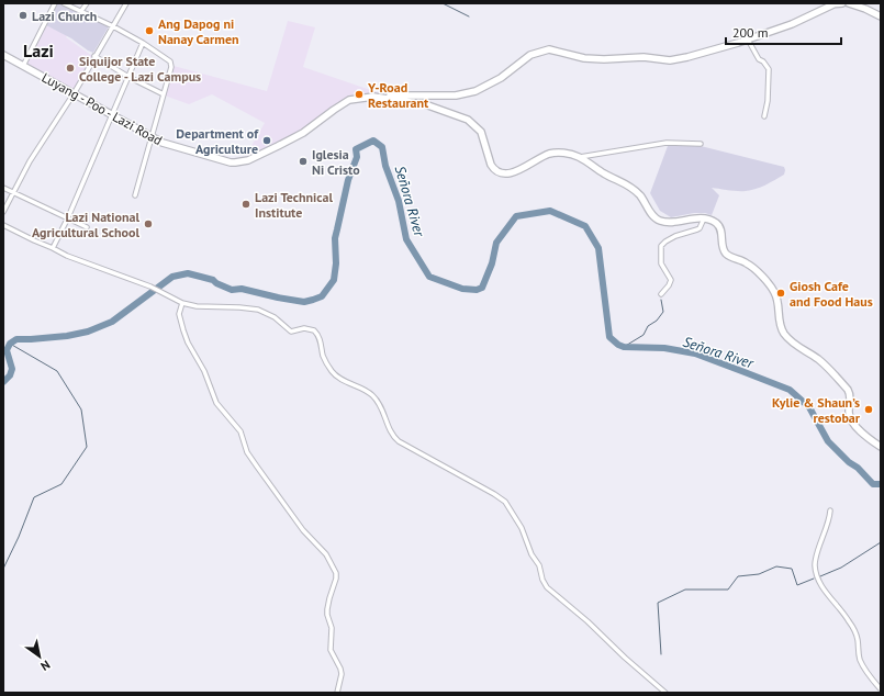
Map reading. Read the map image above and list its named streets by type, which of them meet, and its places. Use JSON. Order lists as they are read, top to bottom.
{
  "streets": {
    "main road": ["Luyang - Poo - Lazi Road"]
  },
  "districts": ["Lazi"],
  "water": ["Señora River"],
  "places": [
    "Lazi Church",
    "Ang Dapog ni Nanay Carmen",
    "Siquijor State College - Lazi Campus",
    "Y-Road Restaurant",
    "Department of Agriculture",
    "Iglesia Ni Cristo",
    "Lazi Technical Institute",
    "Lazi National Agricultural School",
    "Giosh Cafe and Food Haus",
    "Kylie & Shaun’s restobar"
  ],
  "scale_bar": "200 m",
  "north": "bottom right"
}
